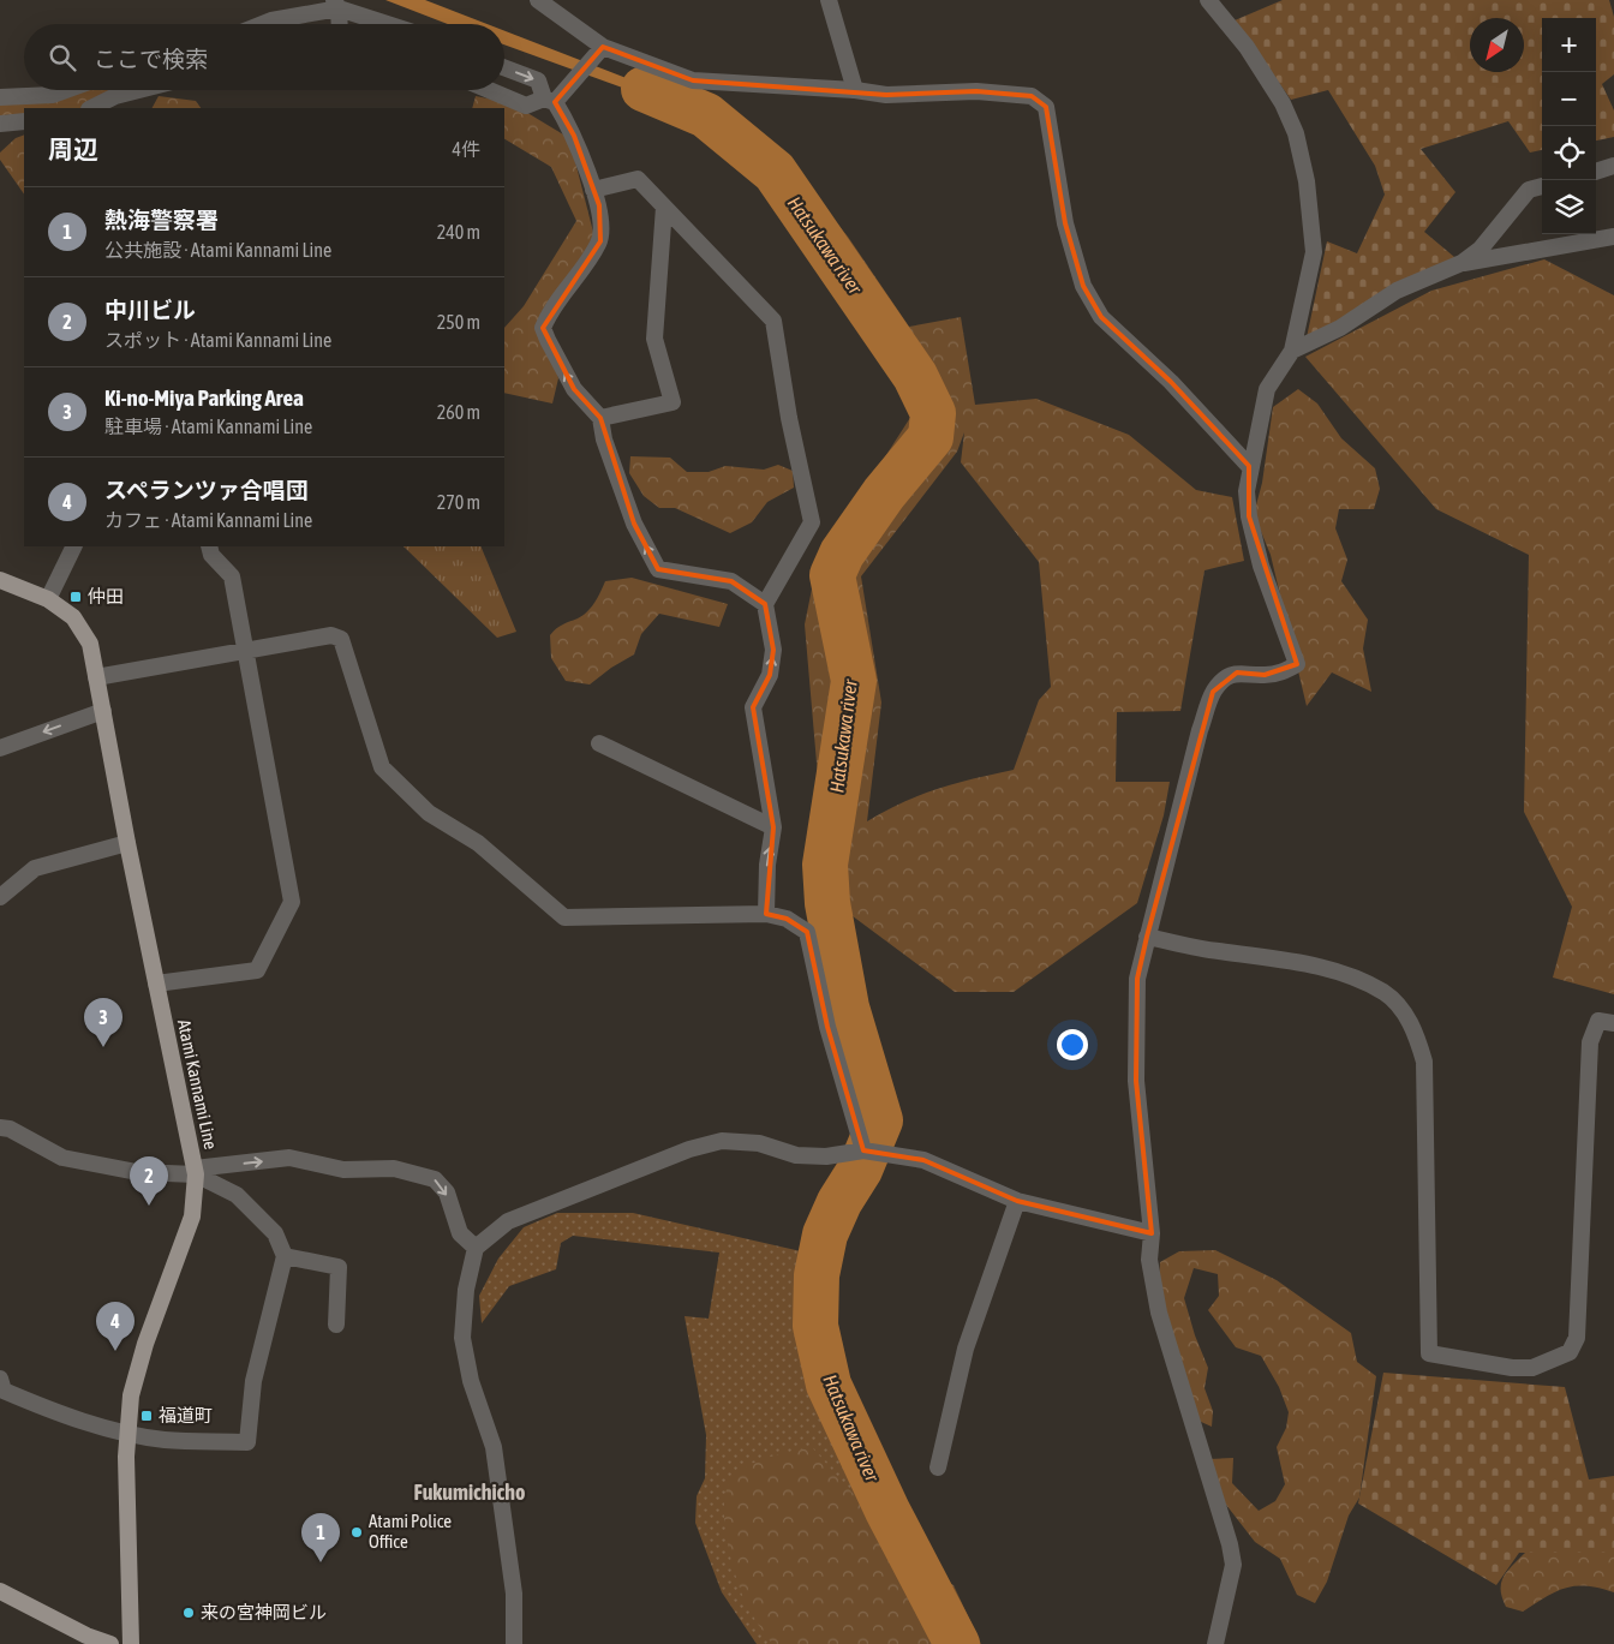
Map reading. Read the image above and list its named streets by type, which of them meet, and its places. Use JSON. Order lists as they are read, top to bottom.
{
  "streets": {
    "main road": ["Atami Kannami Line"]
  },
  "districts": ["Fukumichicho"],
  "water": ["Hatsukawa river"],
  "places": {
    "transit": ["仲田", "福道町"],
    "other": ["Atami Police Office", "来の宮神岡ビル"]
  },
  "north": "bottom left",
  "page": {
    "map_buttons": ["+", "−"],
    "search": "ここで検索",
    "heading": ["周辺", "4件"],
    "list": [
      {
        "mark": "1",
        "name": "熱海警察署",
        "note": "公共施設 · Atami Kannami Line",
        "value": "240 m"
      },
      {
        "mark": "2",
        "name": "中川ビル",
        "note": "スポット · Atami Kannami Line",
        "value": "250 m"
      },
      {
        "mark": "3",
        "name": "Ki-no-Miya Parking Area",
        "note": "駐車場 · Atami Kannami Line",
        "value": "260 m"
      },
      {
        "mark": "4",
        "name": "スペランツァ合唱団",
        "note": "カフェ · Atami Kannami Line",
        "value": "270 m"
      }
    ],
    "pins": [
      "3",
      "2",
      "4",
      "1"
    ]
  }
}
